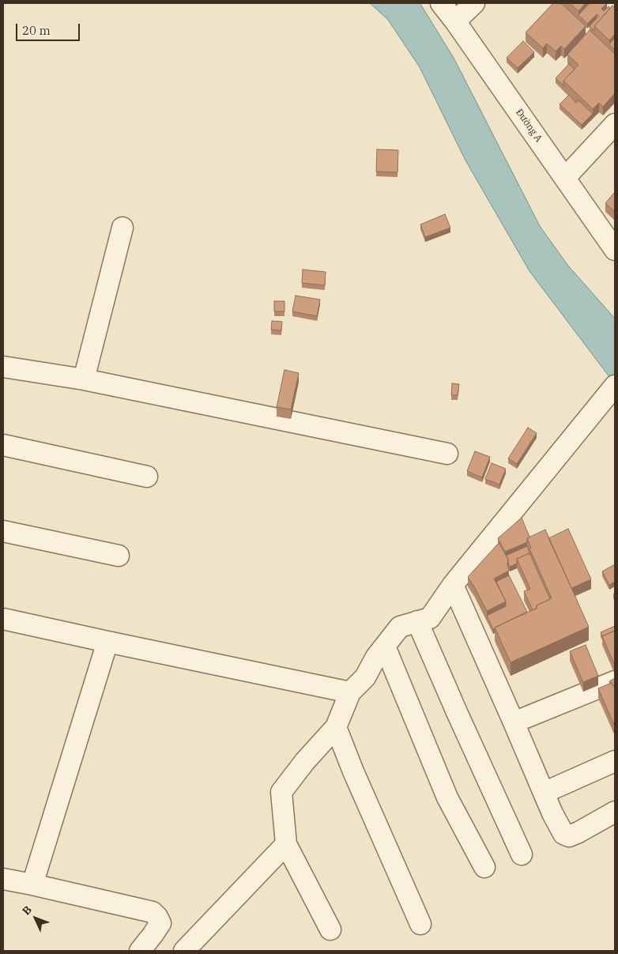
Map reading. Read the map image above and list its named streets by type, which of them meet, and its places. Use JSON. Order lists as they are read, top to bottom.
{
  "streets": {
    "street": ["Đường A"]
  },
  "scale_bar": "20 m",
  "north": "top left"
}
